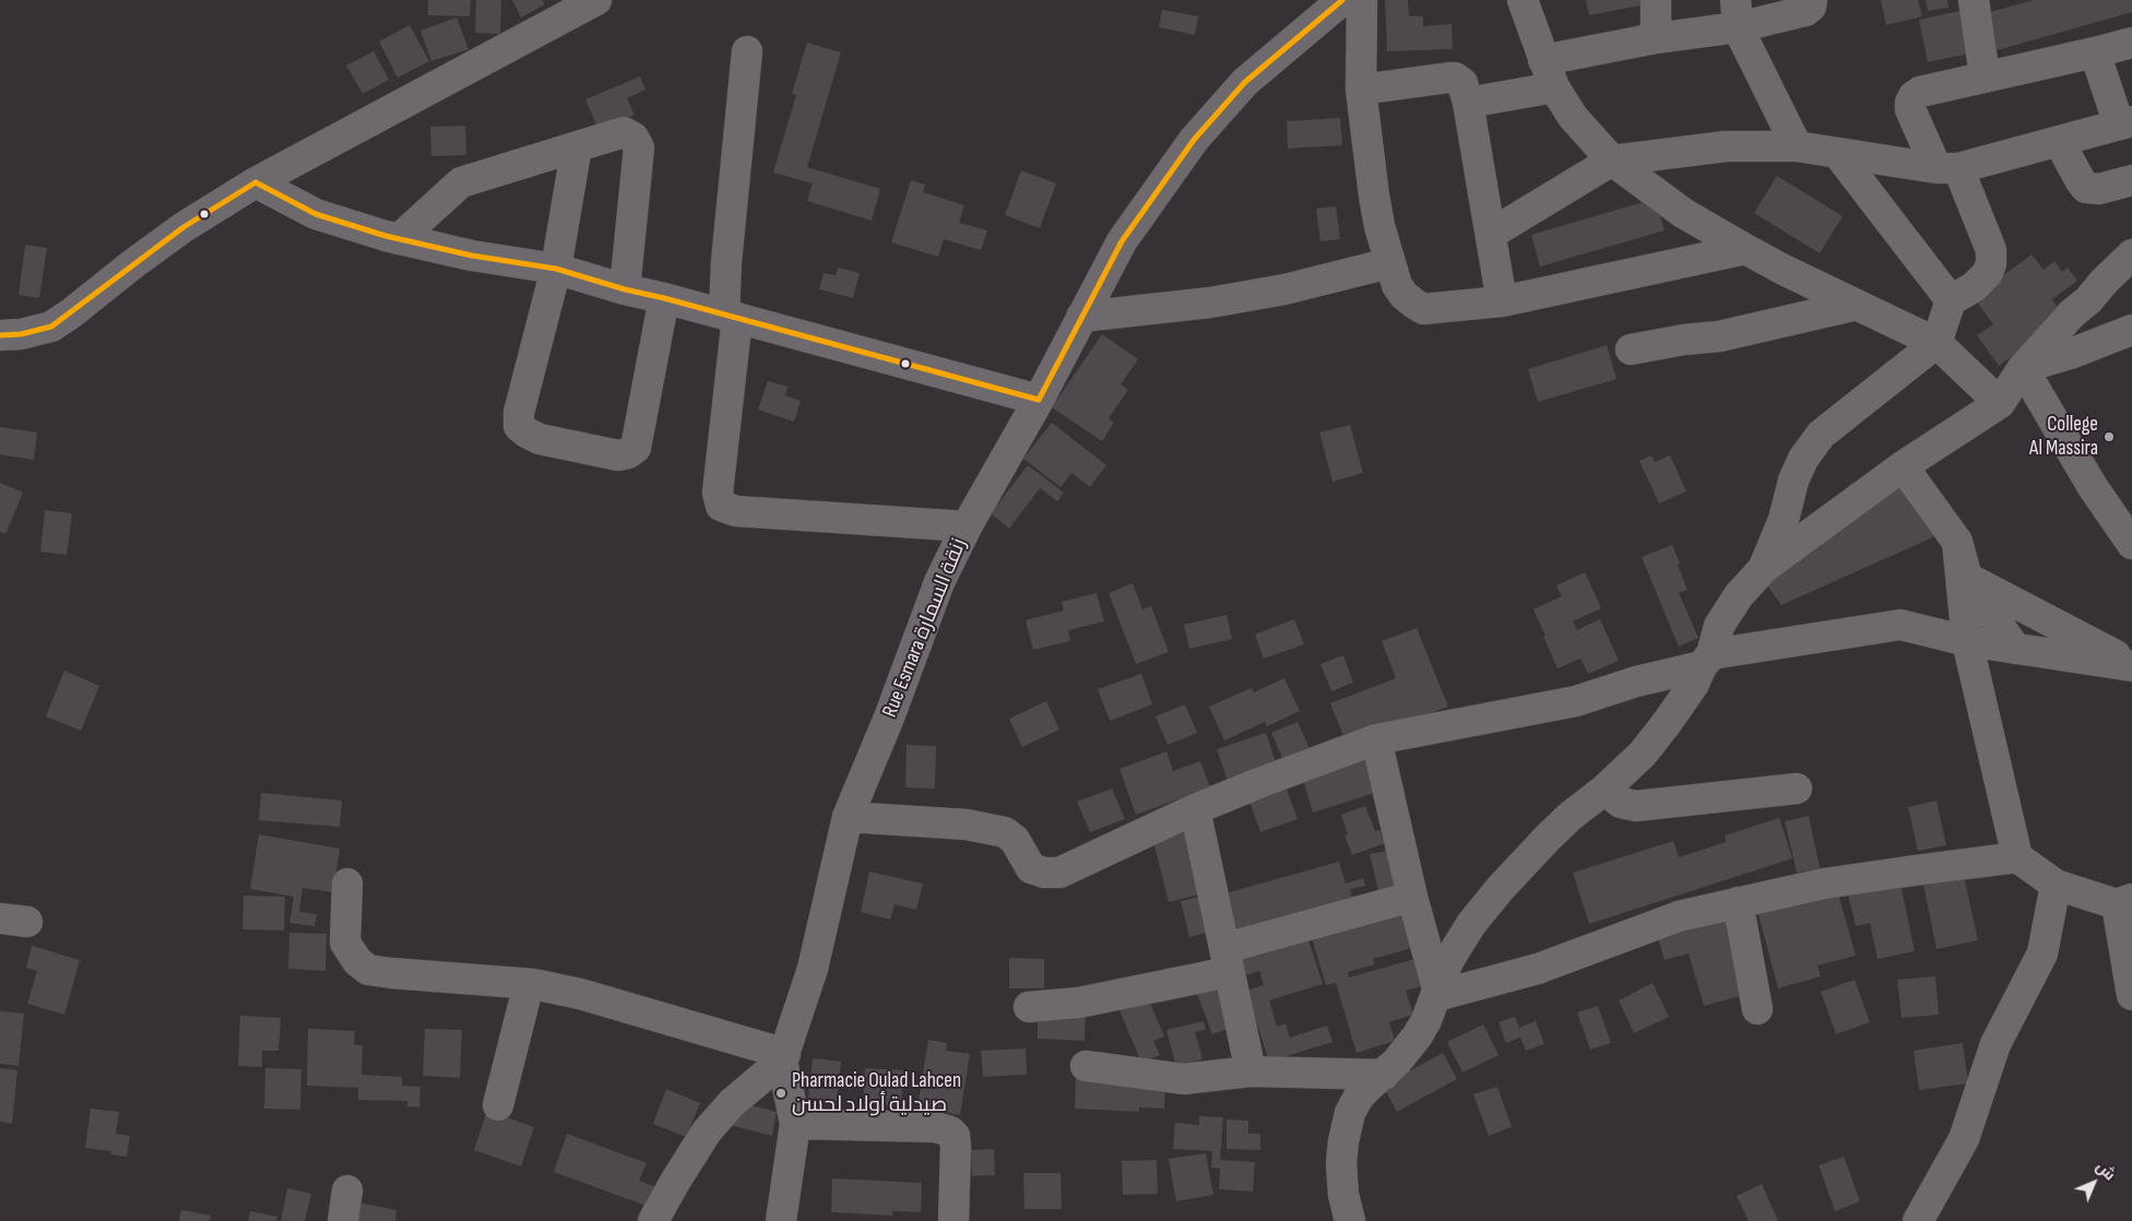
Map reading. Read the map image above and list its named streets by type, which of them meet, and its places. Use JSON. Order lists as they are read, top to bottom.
{
  "streets": {
    "street": ["Rue Esmara زنقة السمارة"]
  },
  "places": ["College Al Massira", "Pharmacie Oulad Lahcen صيدلية أولاد لحسن"],
  "north": "top right"
}
